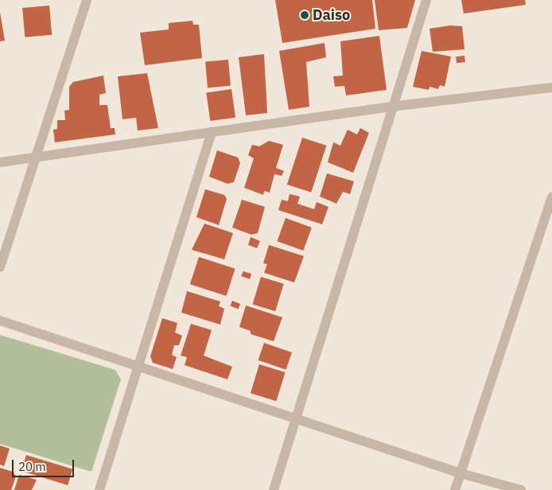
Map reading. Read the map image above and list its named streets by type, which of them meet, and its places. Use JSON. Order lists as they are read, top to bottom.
{
  "places": ["Daiso"],
  "scale_bar": "20 m"
}
